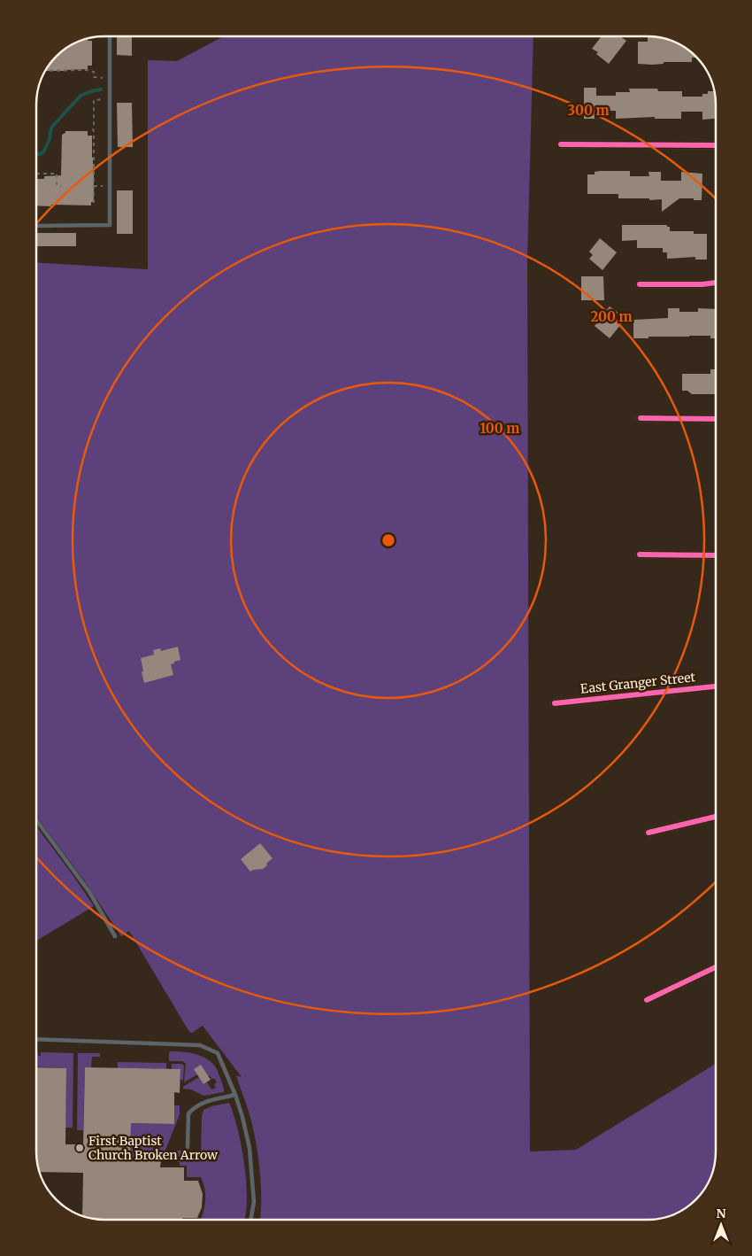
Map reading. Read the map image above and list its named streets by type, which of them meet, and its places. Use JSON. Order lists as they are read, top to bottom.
{
  "streets": {
    "street": ["East Granger Street"]
  },
  "places": ["First Baptist Church Broken Arrow"],
  "north": "top",
  "rings": ["300 m", "200 m", "100 m"]
}
